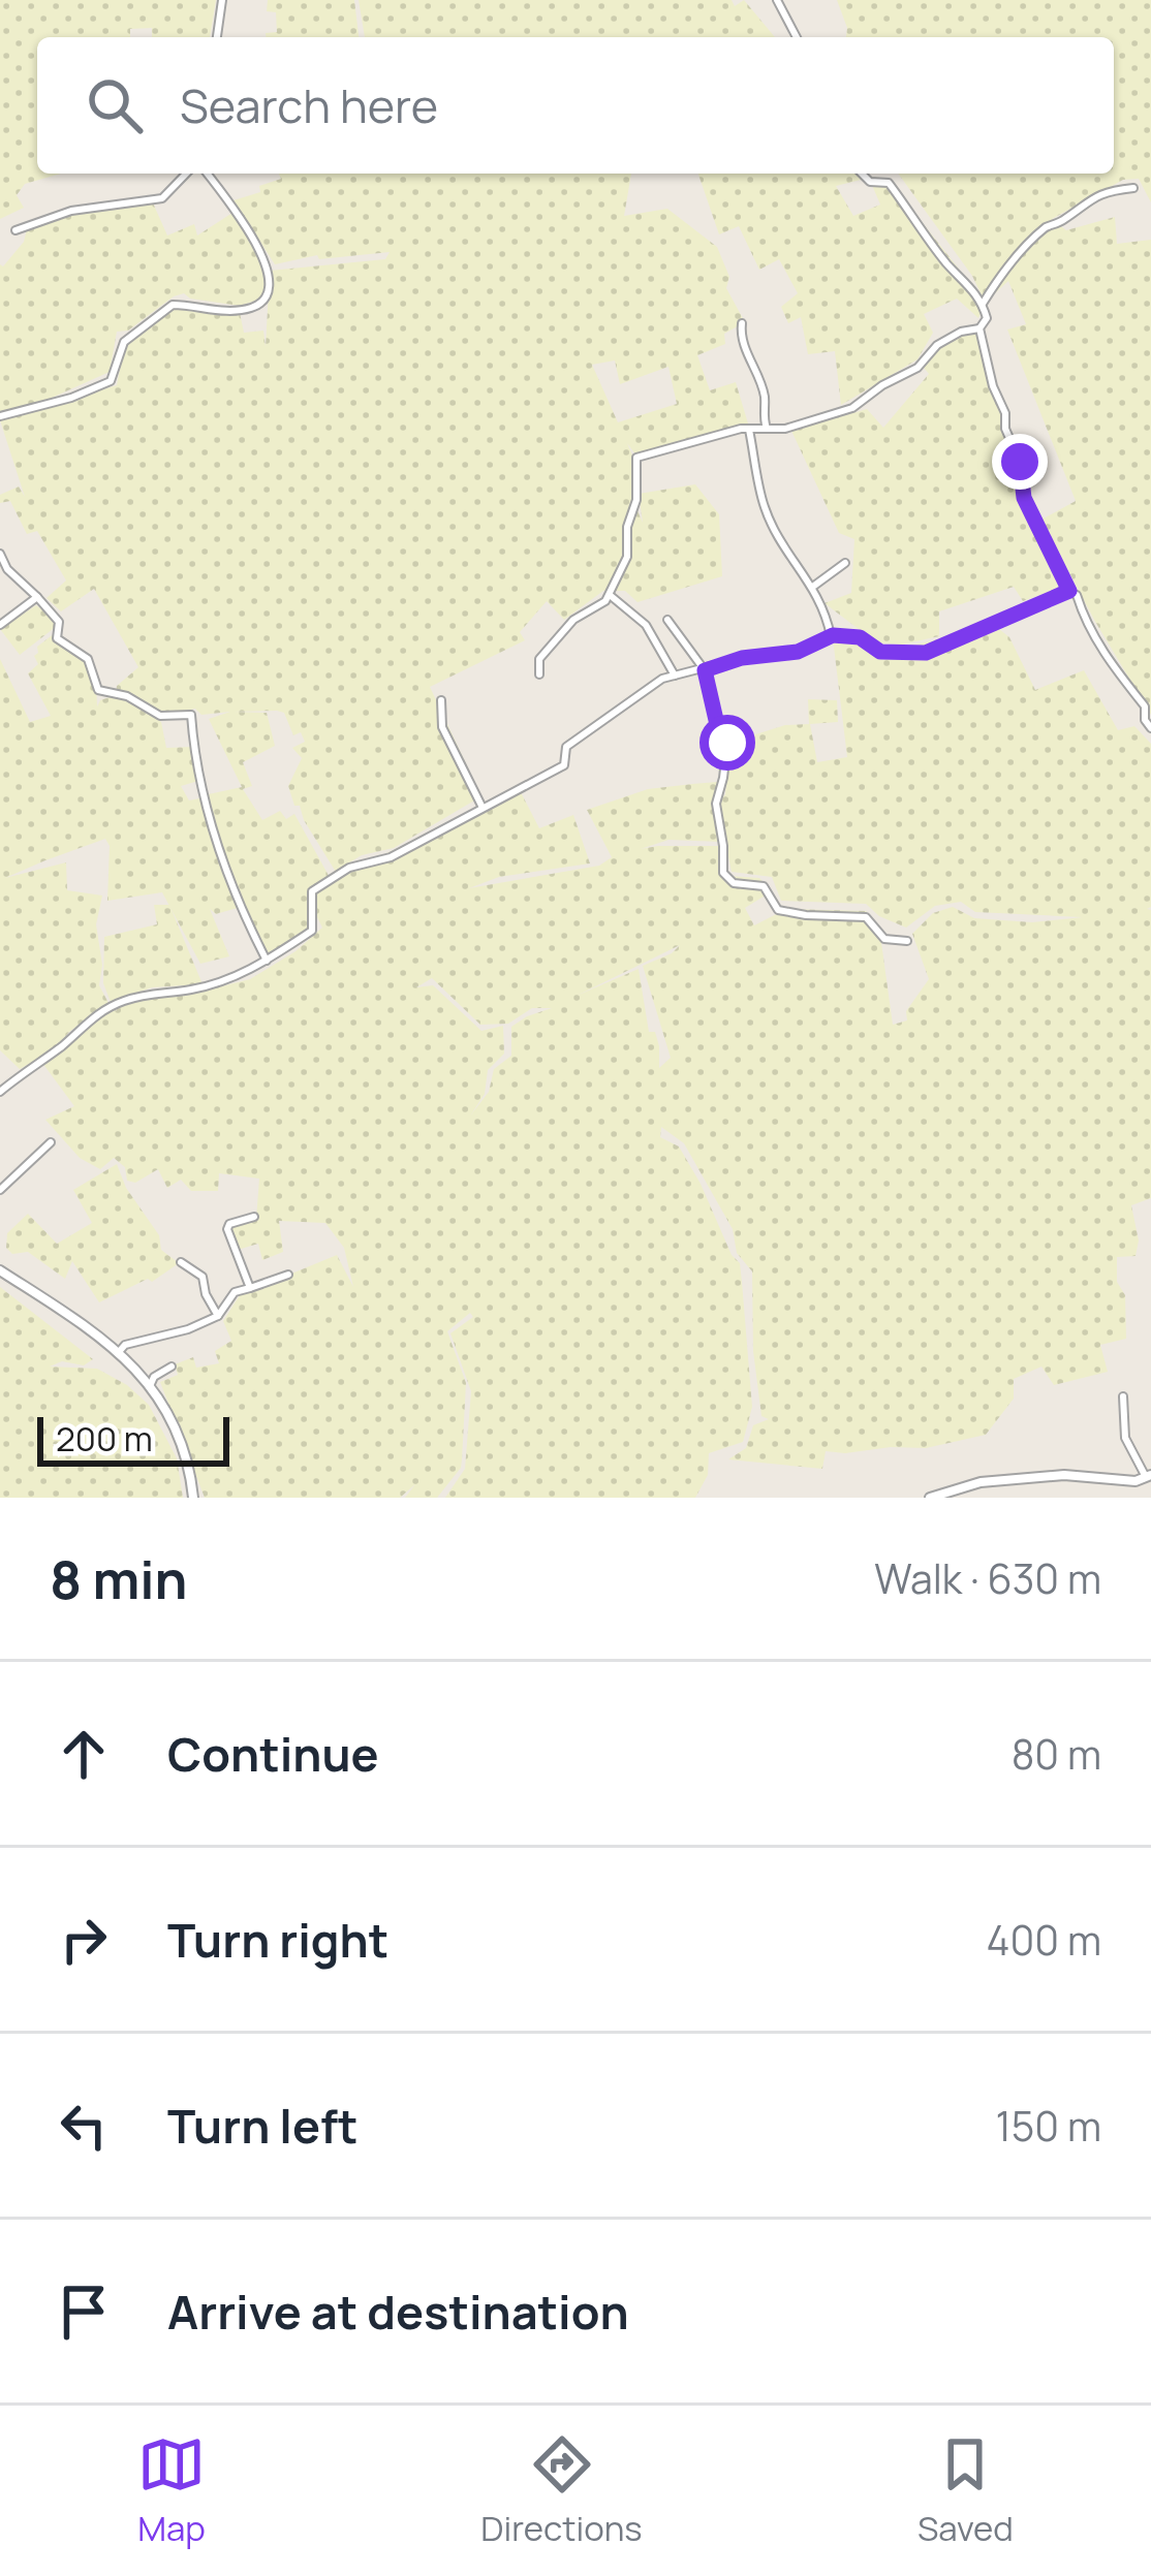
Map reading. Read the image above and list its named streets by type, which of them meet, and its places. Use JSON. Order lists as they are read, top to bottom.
{
  "scale_bar": "200 m",
  "page": {
    "search": "Search here",
    "scale": "200 m",
    "heading": ["8 min", "Walk · 630 m"],
    "list": [
      ["Continue", "80 m"],
      ["Turn right", "400 m"],
      ["Turn left", "150 m"],
      "Arrive at destination"
    ],
    "nav": ["Map", "Directions", "Saved"]
  }
}
